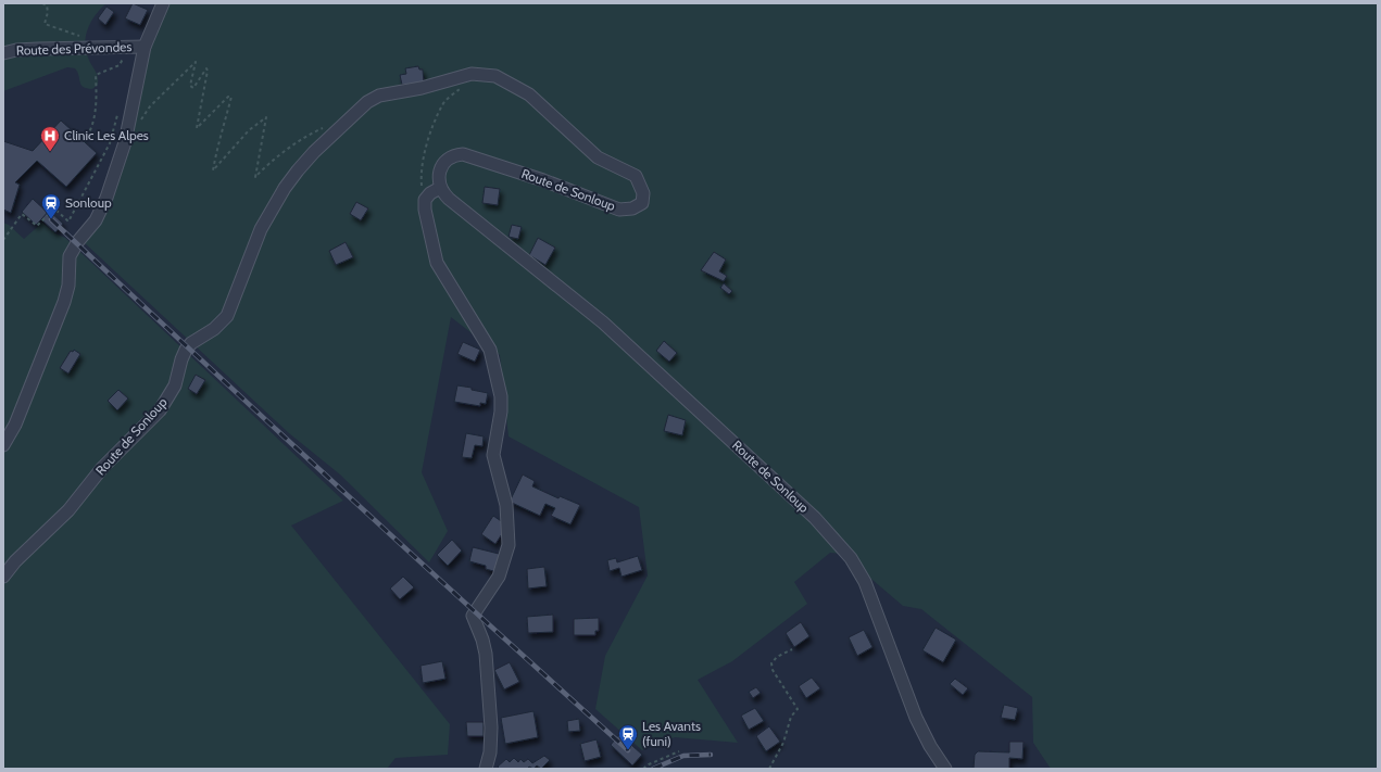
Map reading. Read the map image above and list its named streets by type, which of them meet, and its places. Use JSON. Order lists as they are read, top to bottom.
{
  "streets": {
    "street": ["Route des Prévondes", "Route de Sonloup"]
  },
  "places": {
    "hospital": ["Clinic Les Alpes"],
    "station": ["Sonloup", "Les Avants (funi)"]
  }
}
